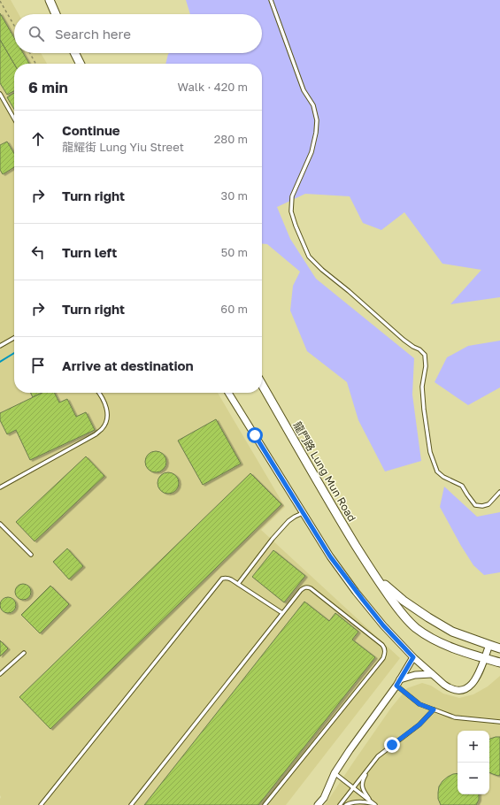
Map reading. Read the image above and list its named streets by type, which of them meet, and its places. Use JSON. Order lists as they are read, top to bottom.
{
  "streets": {
    "street": ["龍門路 Lung Mun Road"]
  },
  "page": {
    "search": "Search here",
    "heading": ["6 min", "Walk · 420 m"],
    "list": [
      ["Continue", "龍耀街 Lung Yiu Street", "280 m"],
      ["Turn right", "30 m"],
      ["Turn left", "50 m"],
      ["Turn right", "60 m"],
      "Arrive at destination"
    ],
    "map_buttons": ["+", "−"]
  }
}
